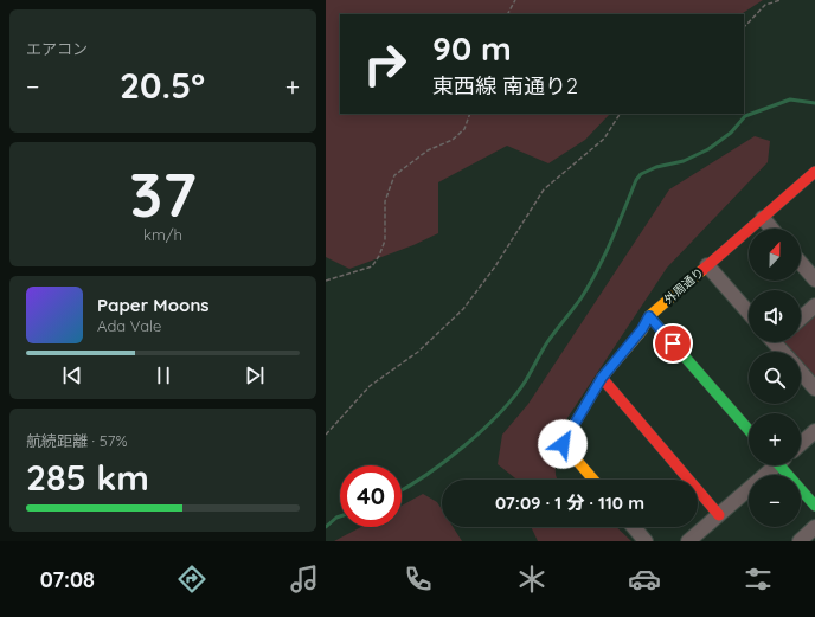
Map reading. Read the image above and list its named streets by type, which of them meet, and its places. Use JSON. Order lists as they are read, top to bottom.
{
  "streets": {
    "street": ["外周通り"]
  },
  "north": "top",
  "page": {
    "tile": [
      "エアコン",
      ["37", "km/h"],
      ["航続距離 · 57%", "285 km"]
    ],
    "turn": ["90 m", "東西線 南通り2"],
    "heat": ["−", "20.5°", "+"],
    "map_buttons": ["+", "−"],
    "song": ["Paper Moons", "Ada Vale"],
    "limit": "40",
    "trip": "07:09 · 1 分 · 110 m",
    "tabs": "07:08"
  }
}
